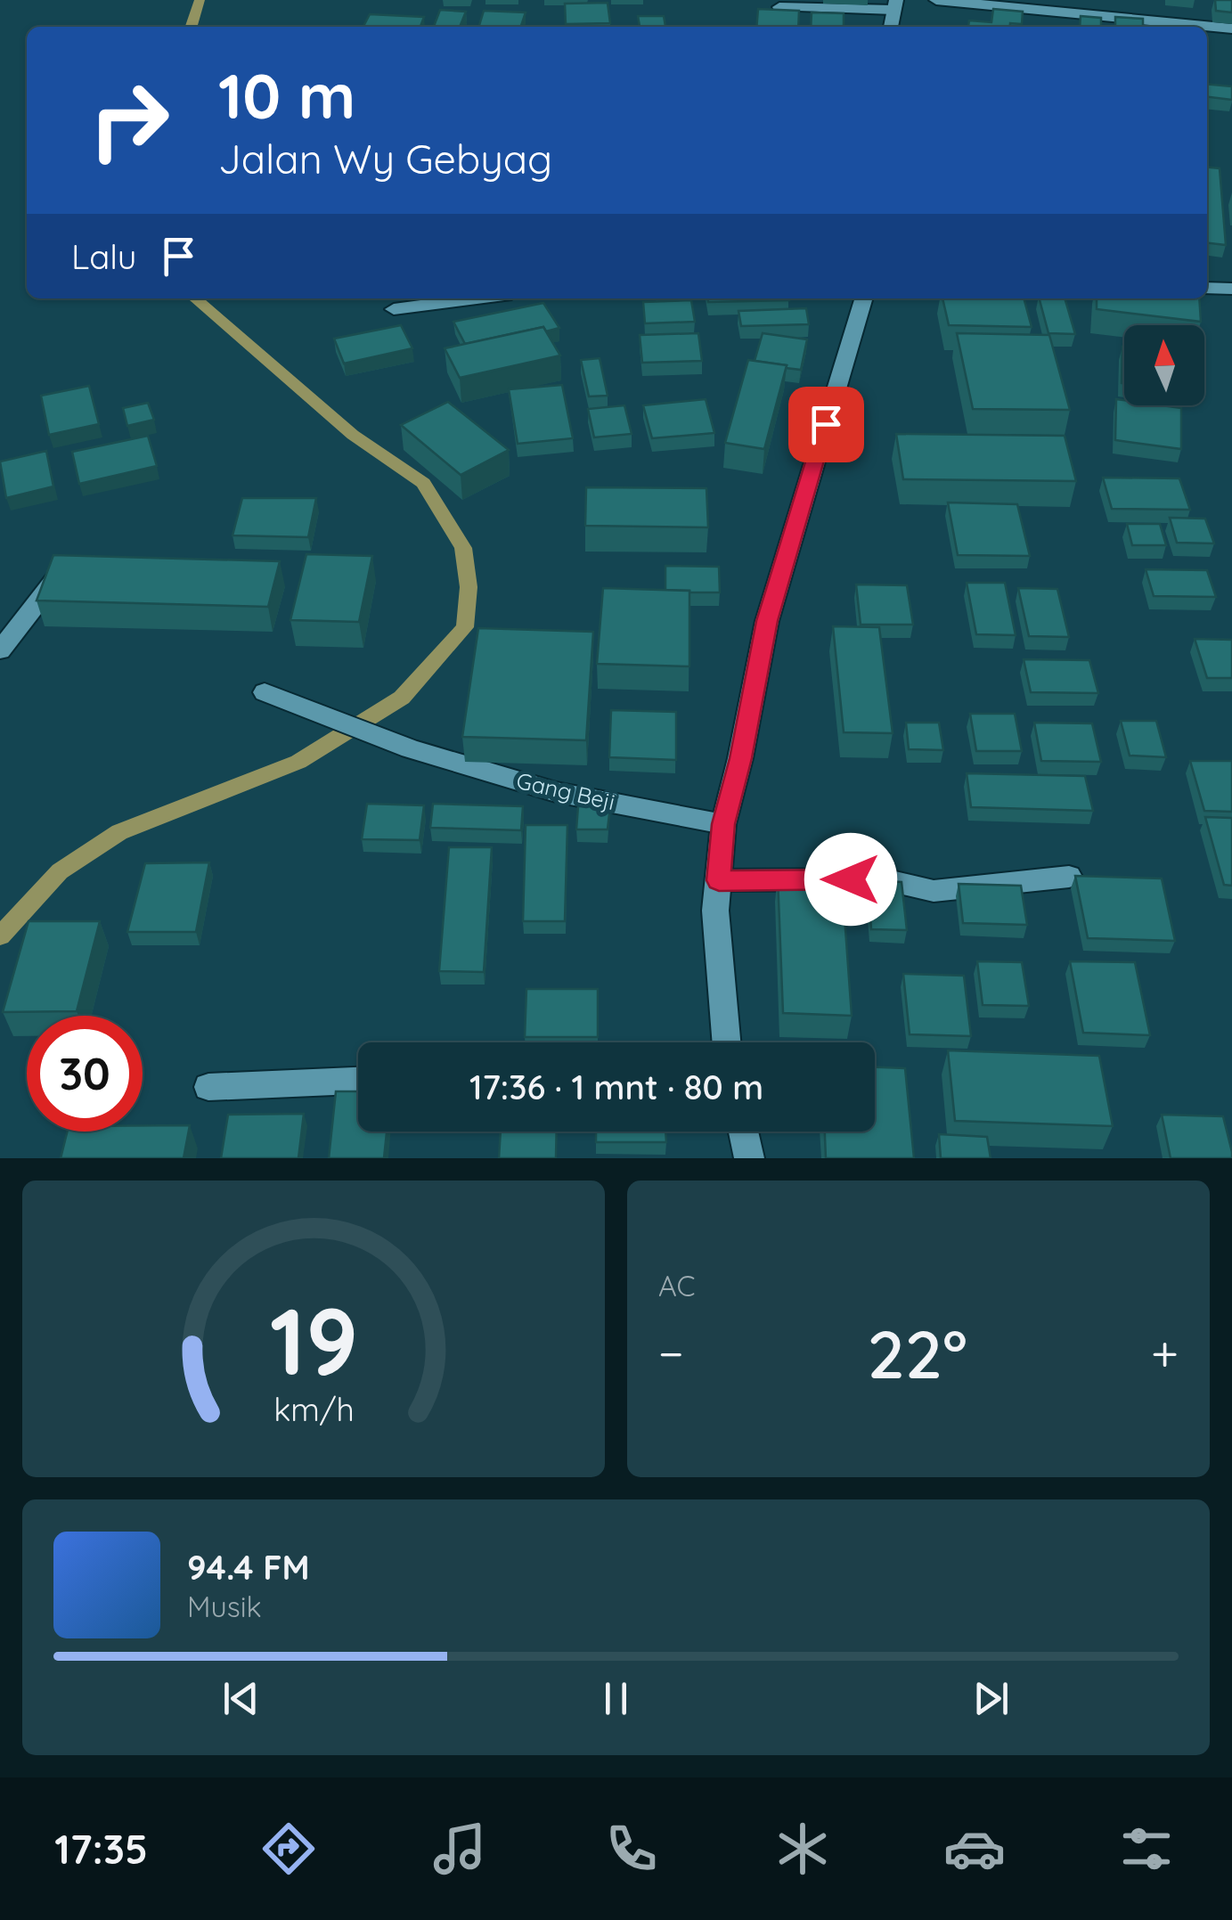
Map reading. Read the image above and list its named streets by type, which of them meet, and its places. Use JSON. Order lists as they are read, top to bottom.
{
  "streets": {
    "street": ["Gang Beji"]
  },
  "north": "top",
  "page": {
    "turn": ["10 m", "Jalan Wy Gebyag"],
    "then": "Lalu",
    "limit": "30",
    "trip": "17:36 · 1 mnt · 80 m",
    "tile": "AC",
    "heat": ["−", "22°", "+"],
    "song": ["94.4 FM", "Musik"],
    "tabs": "17:35",
    "gauge": ["19", "km/h"]
  }
}
